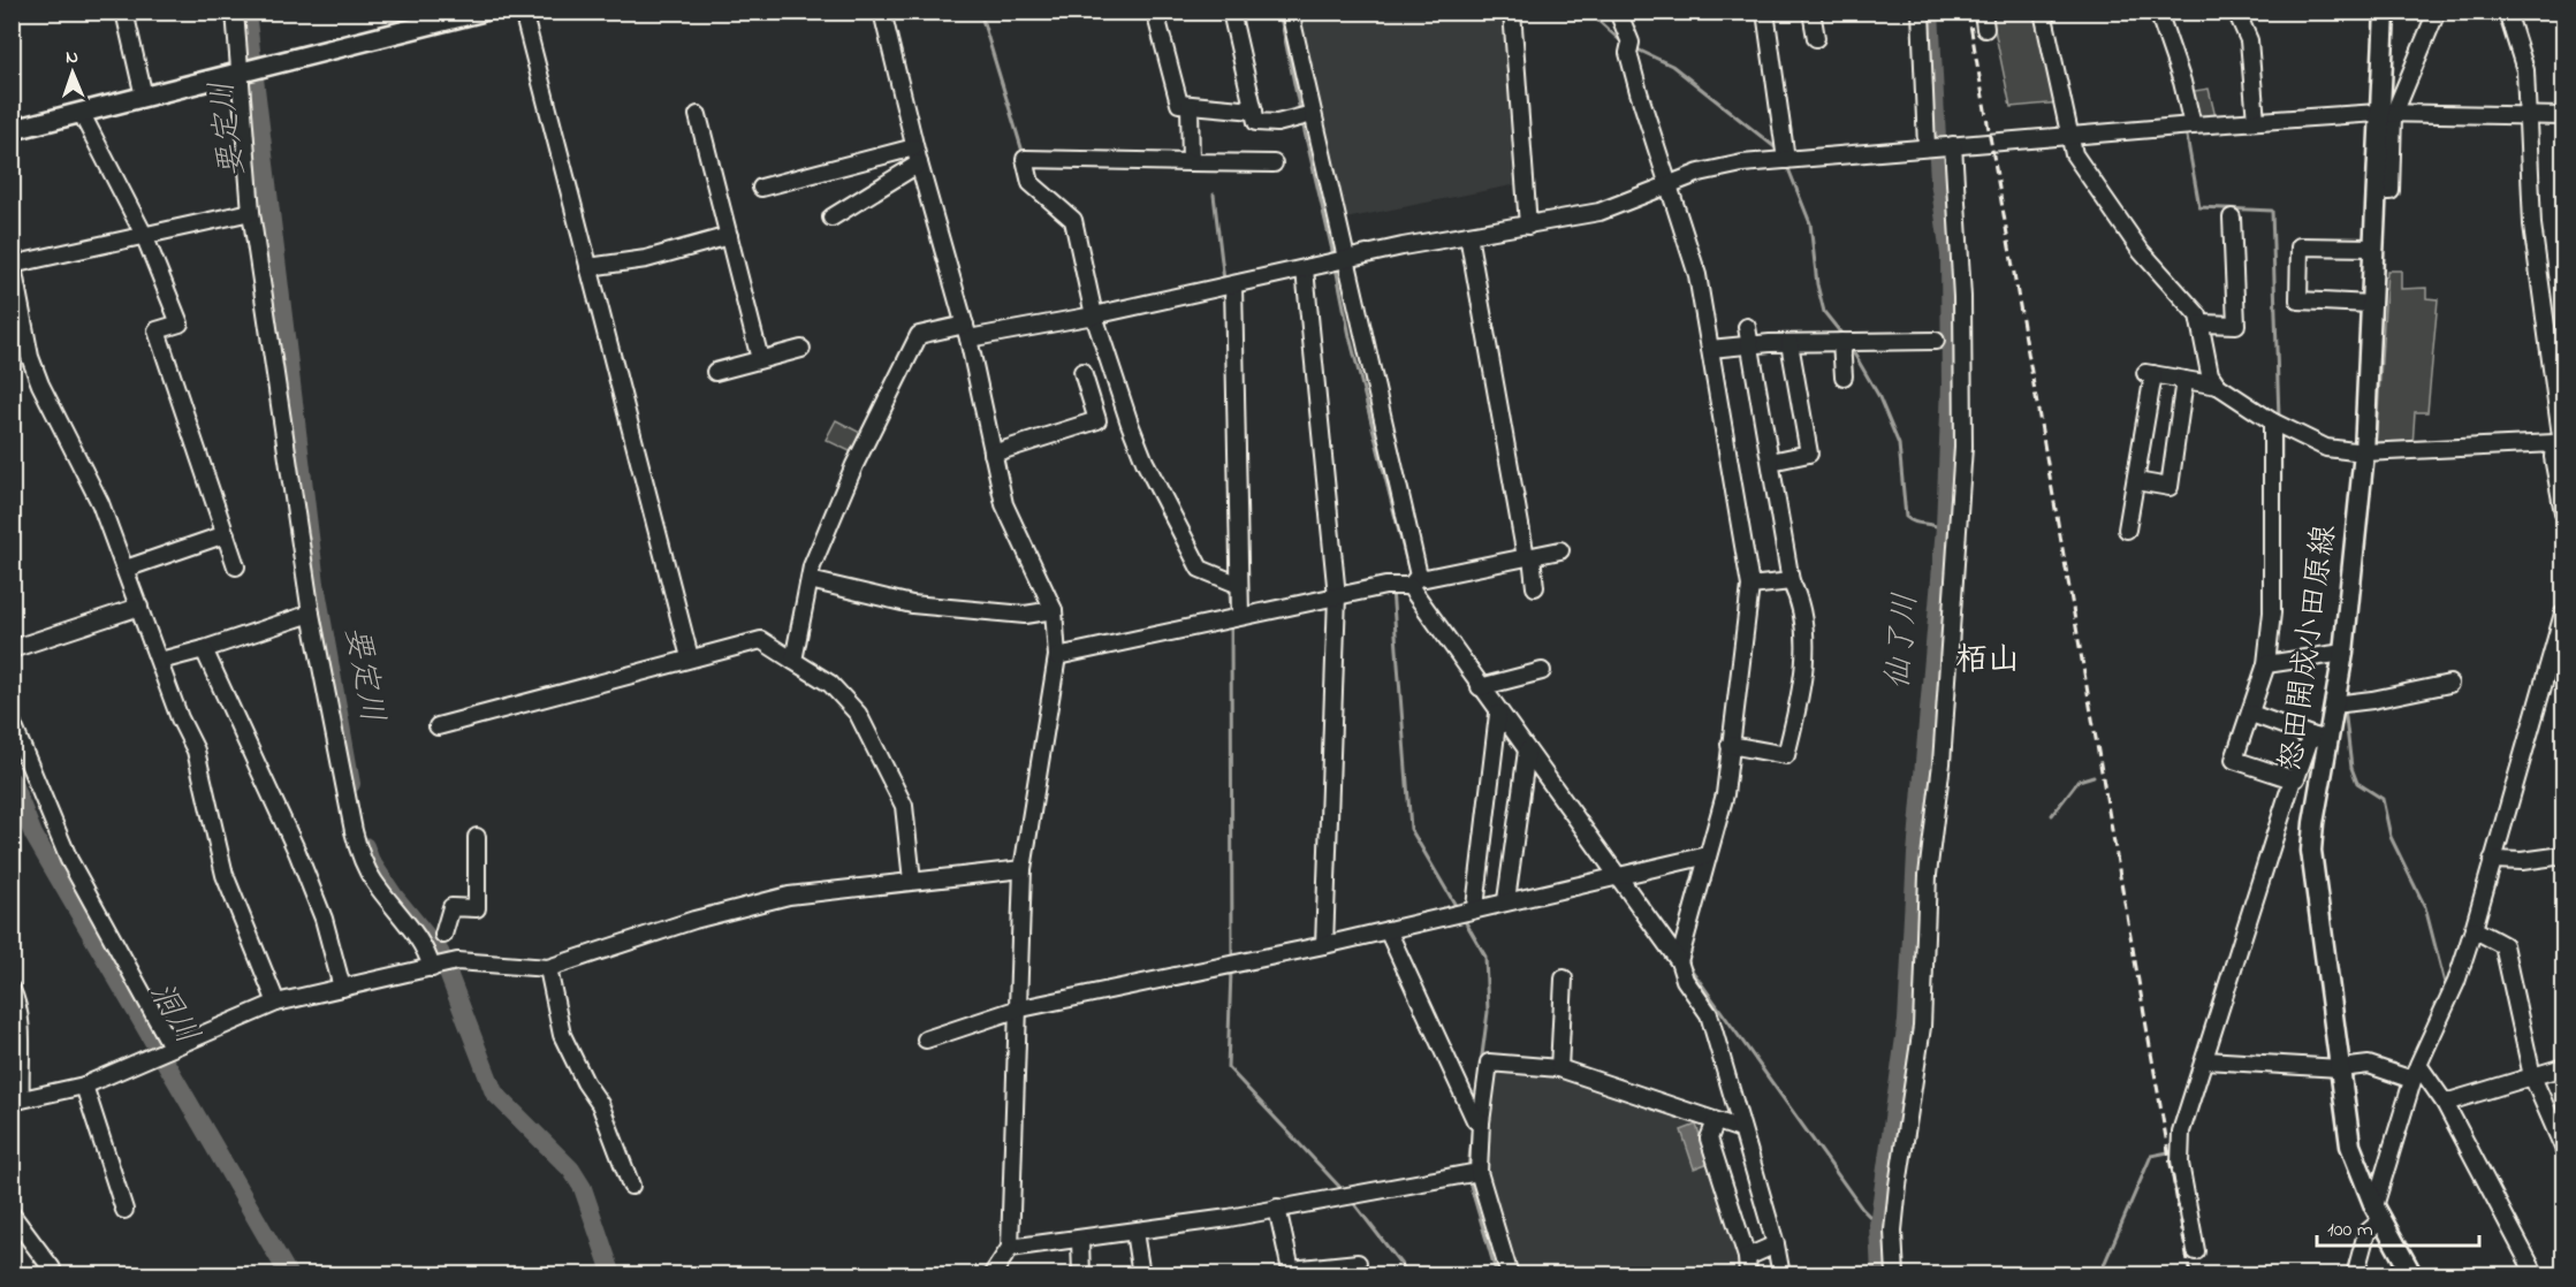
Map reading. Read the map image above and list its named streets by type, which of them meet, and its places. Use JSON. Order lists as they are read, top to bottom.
{
  "streets": {
    "main road": ["怒田開成小田原線"]
  },
  "districts": ["栢山"],
  "water": ["要定川", "仙了川", "洞川"],
  "scale_bar": "100 m",
  "north": "top"
}
